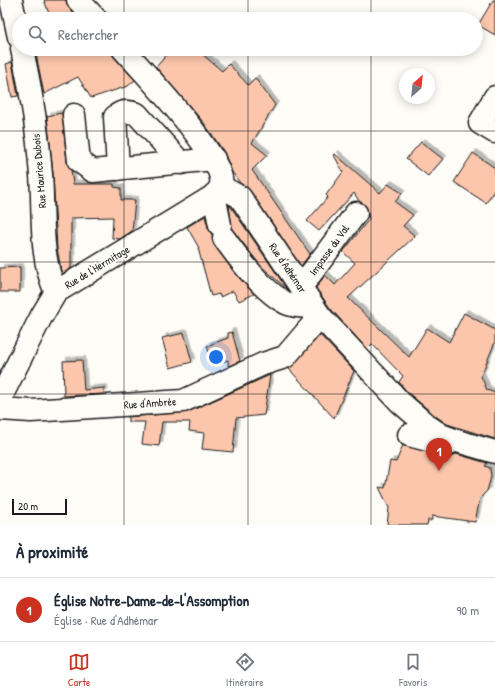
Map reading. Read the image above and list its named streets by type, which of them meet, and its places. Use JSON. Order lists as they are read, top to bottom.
{
  "streets": {
    "street": [
      "Rue Maurice Dubois",
      "Impasse du Val",
      "Rue de l'Hermitage",
      "Rue d'Adhémar",
      "Rue d'Ambrée"
    ]
  },
  "crossings": [
    ["Rue Maurice Dubois", "Rue de l'Hermitage"],
    ["Impasse du Val", "Rue d'Adhémar"],
    ["Rue de l'Hermitage", "Rue d'Adhémar"],
    ["Rue d'Adhémar", "Rue d'Ambrée"]
  ],
  "scale_bar": "20 m",
  "north": "top right",
  "page": {
    "search": "Rechercher",
    "pins": "1",
    "scale": "20 m",
    "heading": "À proximité",
    "list": [
      {
        "mark": "1",
        "name": "Église Notre-Dame-de-l'Assomption",
        "note": "Église · Rue d'Adhémar",
        "value": "90 m"
      }
    ],
    "nav": ["Carte", "Itinéraire", "Favoris"]
  }
}
